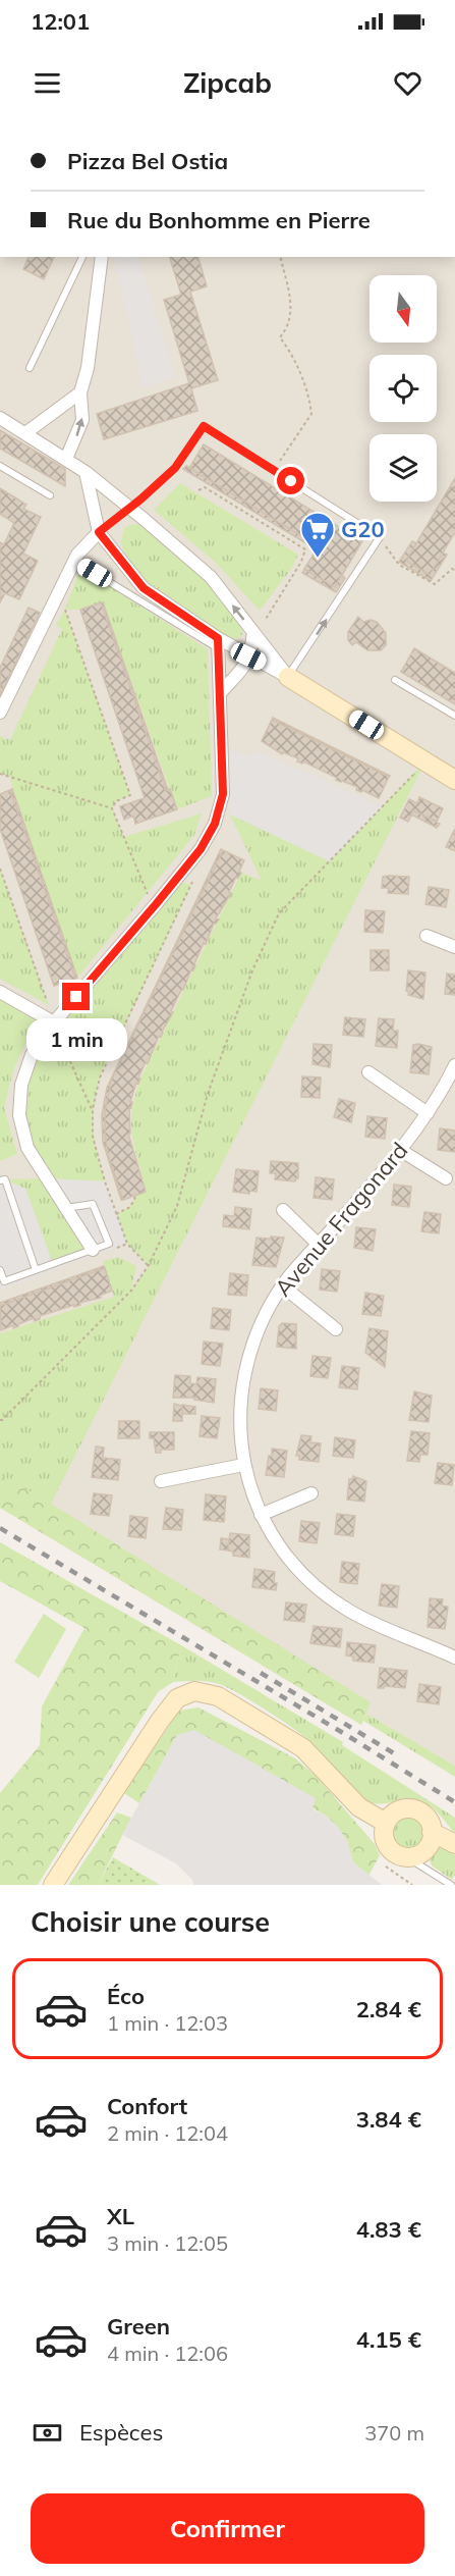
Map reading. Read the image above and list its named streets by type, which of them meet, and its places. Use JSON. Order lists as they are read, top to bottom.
{
  "streets": {
    "street": ["Avenue Fragonard"]
  },
  "places": {
    "supermarket": ["G20"]
  },
  "north": "bottom",
  "page": {
    "status": "12:01",
    "header": "Zipcab",
    "banner": ["Pizza Bel Ostia", "Rue du Bonhomme en Pierre"],
    "bubble": "1 min",
    "heading": "Choisir une course",
    "list": [
      {
        "name": "Éco",
        "note": "1 min · 12:03",
        "value": "2.84 €"
      },
      {
        "name": "Confort",
        "note": "2 min · 12:04",
        "value": "3.84 €"
      },
      {
        "name": "XL",
        "note": "3 min · 12:05",
        "value": "4.83 €"
      },
      {
        "name": "Green",
        "note": "4 min · 12:06",
        "value": "4.15 €"
      }
    ],
    "pay": ["Espèces", "370 m"],
    "buttons": "Confirmer"
  }
}
